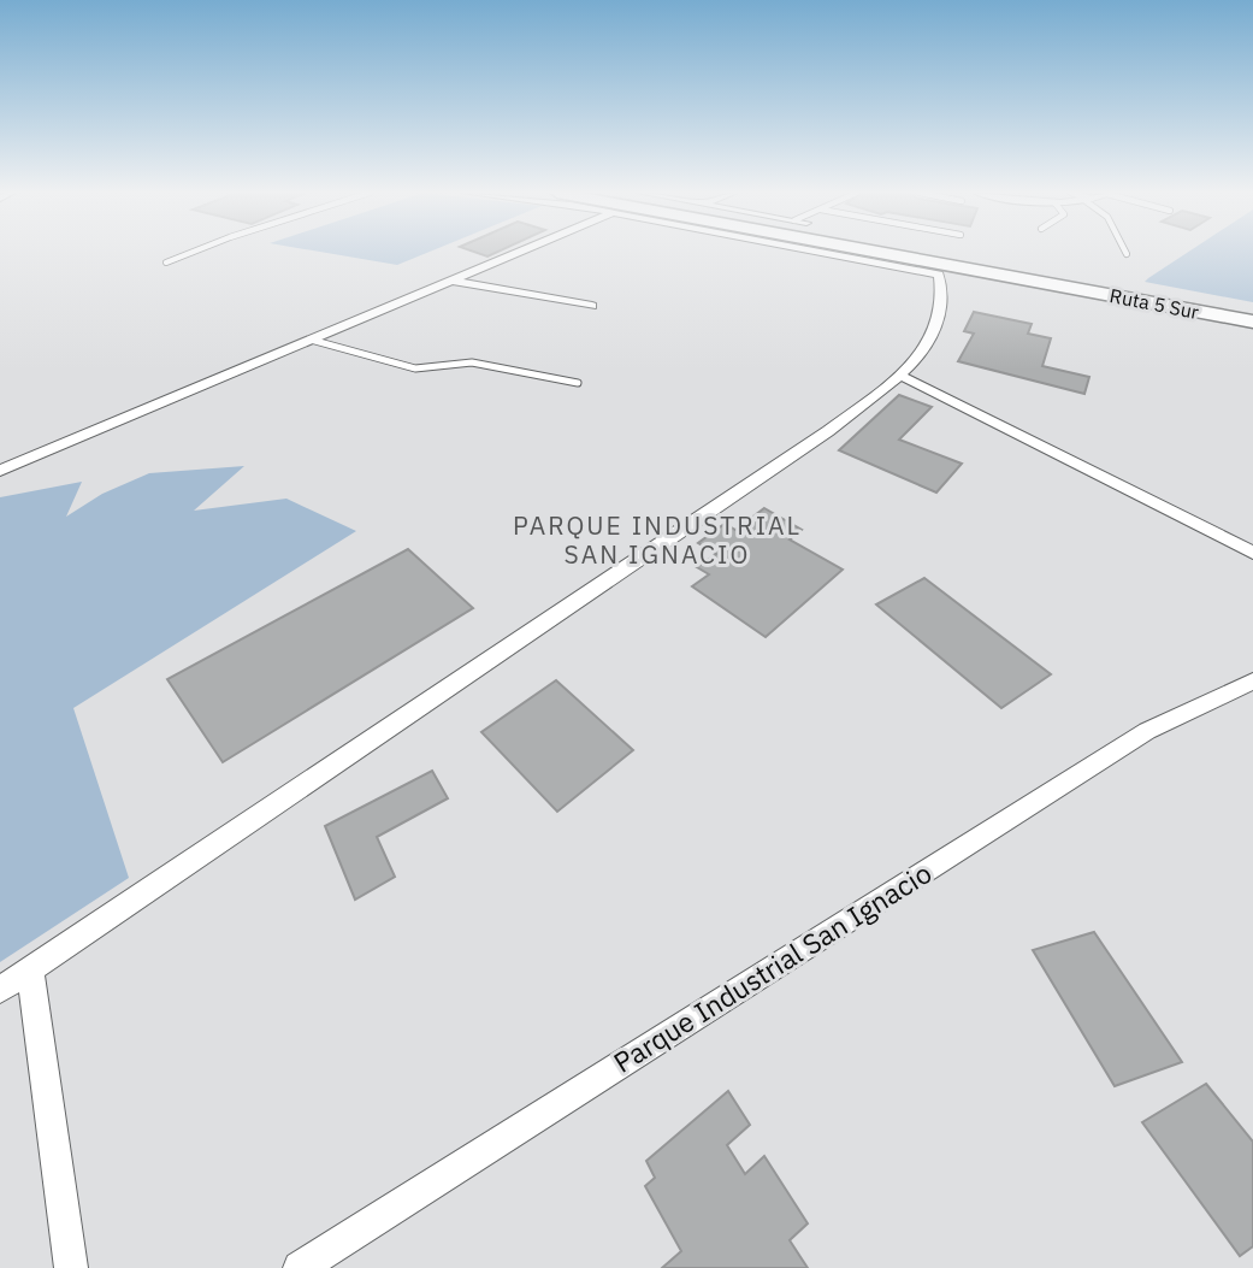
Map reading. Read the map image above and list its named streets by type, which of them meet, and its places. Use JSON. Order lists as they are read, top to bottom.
{
  "streets": {
    "highway": ["Ruta 5 Sur"],
    "street": ["Parque Industrial San Ignacio"]
  },
  "districts": ["PARQUE INDUSTRIAL SAN IGNACIO"]
}
